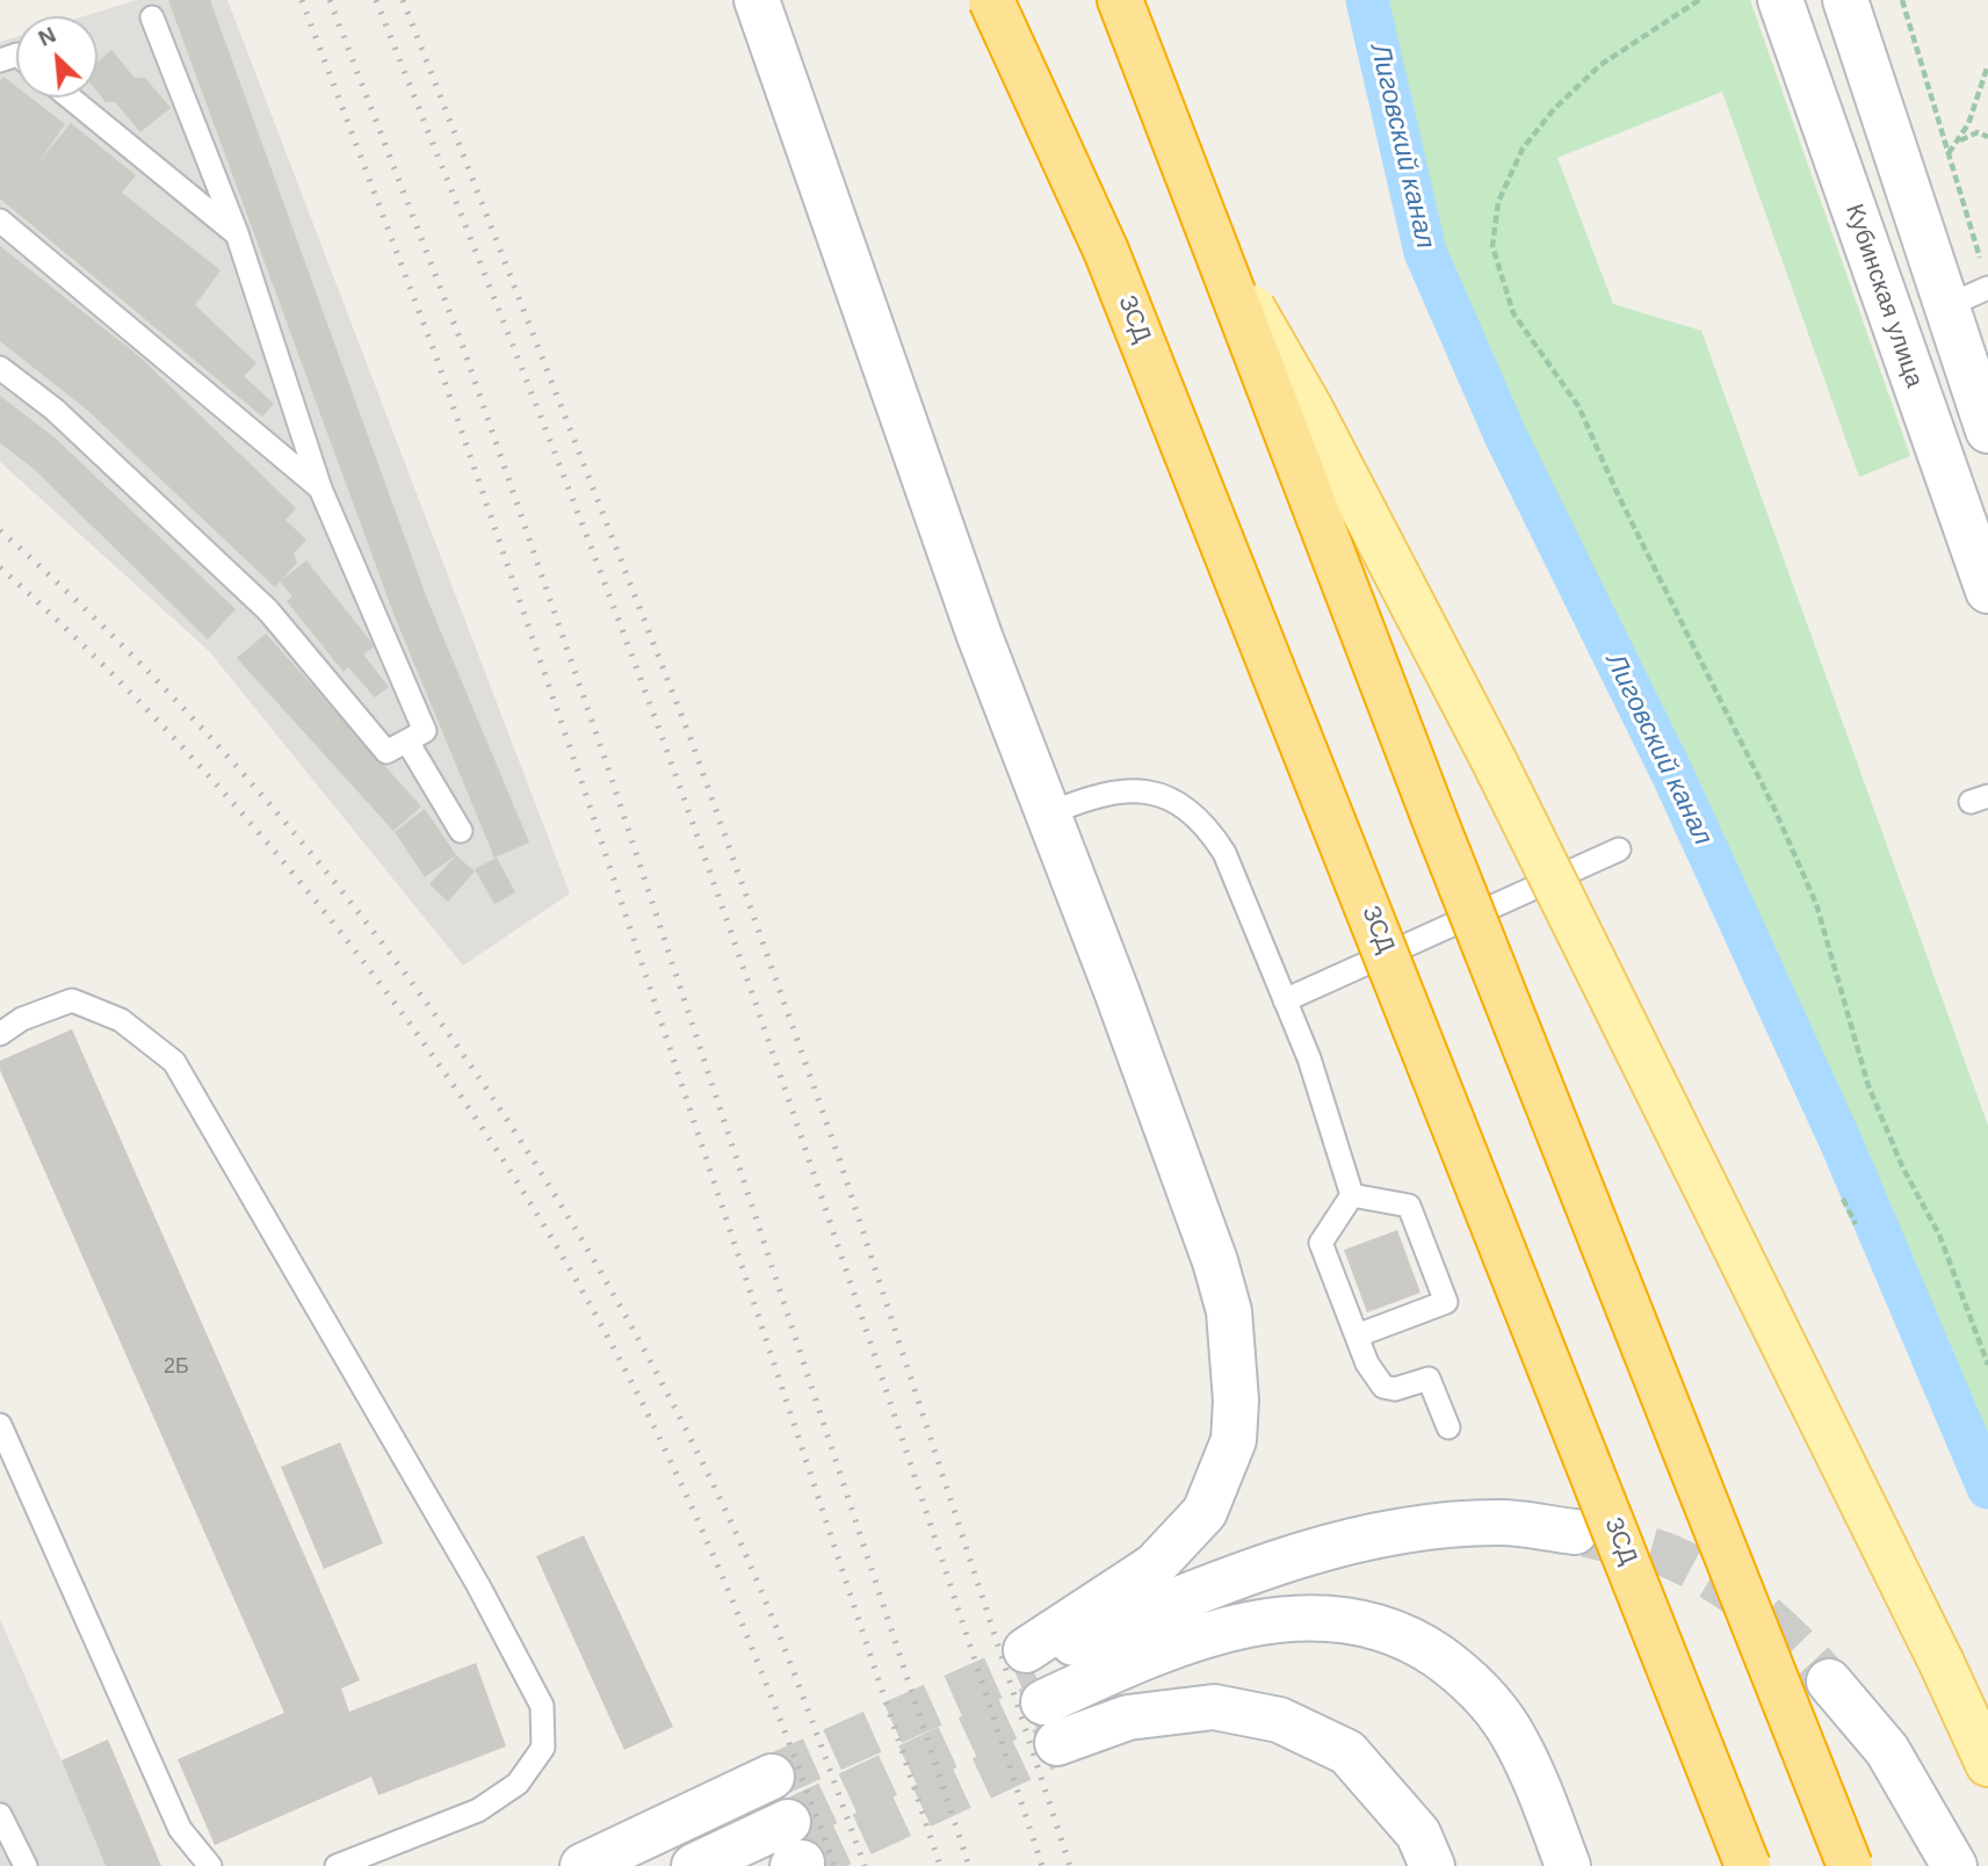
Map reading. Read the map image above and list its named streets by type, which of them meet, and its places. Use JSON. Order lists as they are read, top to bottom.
{
  "streets": {
    "highway": ["ЗСД"],
    "main road": ["Кубинская улица"]
  },
  "water": ["Лиговский канал"],
  "house_numbers": ["2Б"],
  "north": "top left"
}
